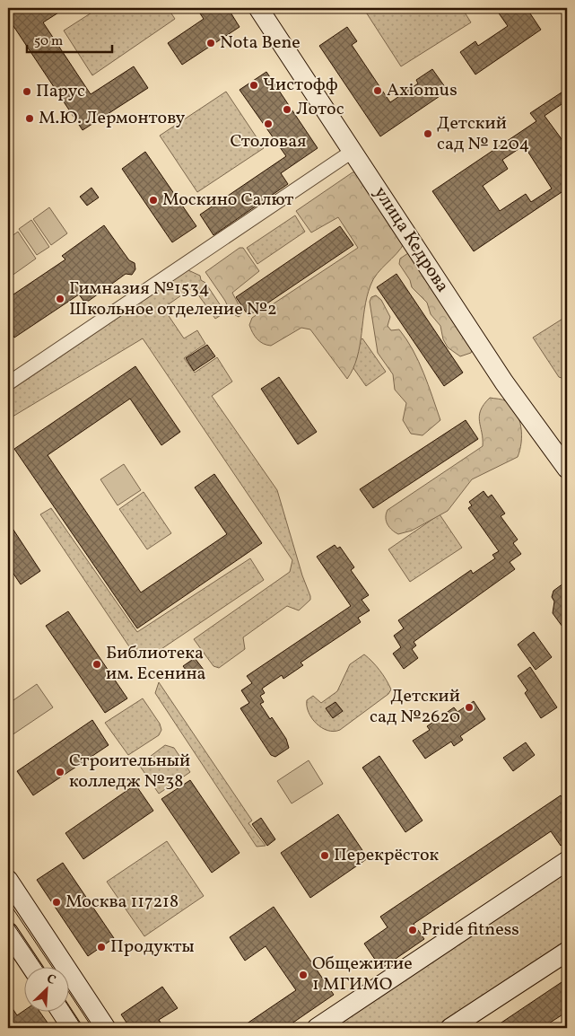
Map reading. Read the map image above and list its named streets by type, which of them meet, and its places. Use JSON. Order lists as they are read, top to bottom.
{
  "streets": {
    "street": ["улица Кедрова"]
  },
  "places": [
    "Nota Bene",
    "Чистофф",
    "Axiomus",
    "Парус",
    "Лотос",
    "М.Ю. Лермонтову",
    "Столовая",
    "Детский сад № 1204",
    "Москино Салют",
    "Гимназия №1534 Школьное отделение №2",
    "Библиотека им. Есенина",
    "Детский сад №2620",
    "Строительный колледж №38",
    "Перекрёсток",
    "Москва 117218",
    "Pride fitness",
    "Продукты",
    "Общежитие 1 МГИМО"
  ],
  "scale_bar": "50 m",
  "north": "top right"
}
